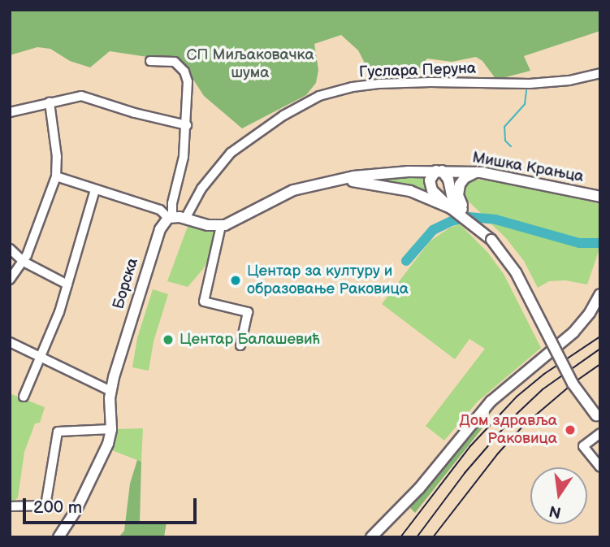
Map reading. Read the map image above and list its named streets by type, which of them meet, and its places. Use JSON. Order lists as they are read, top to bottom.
{
  "streets": {
    "main road": ["Мишка Крањца", "Борска"],
    "street": ["Гуслара Перуна"]
  },
  "parks": ["СП Миљаковачка шума"],
  "places": ["Центар за културу и образовање Раковица", "Центар Балашевић", "Дом здравља Раковица"],
  "scale_bar": "200 m",
  "north": "bottom"
}
